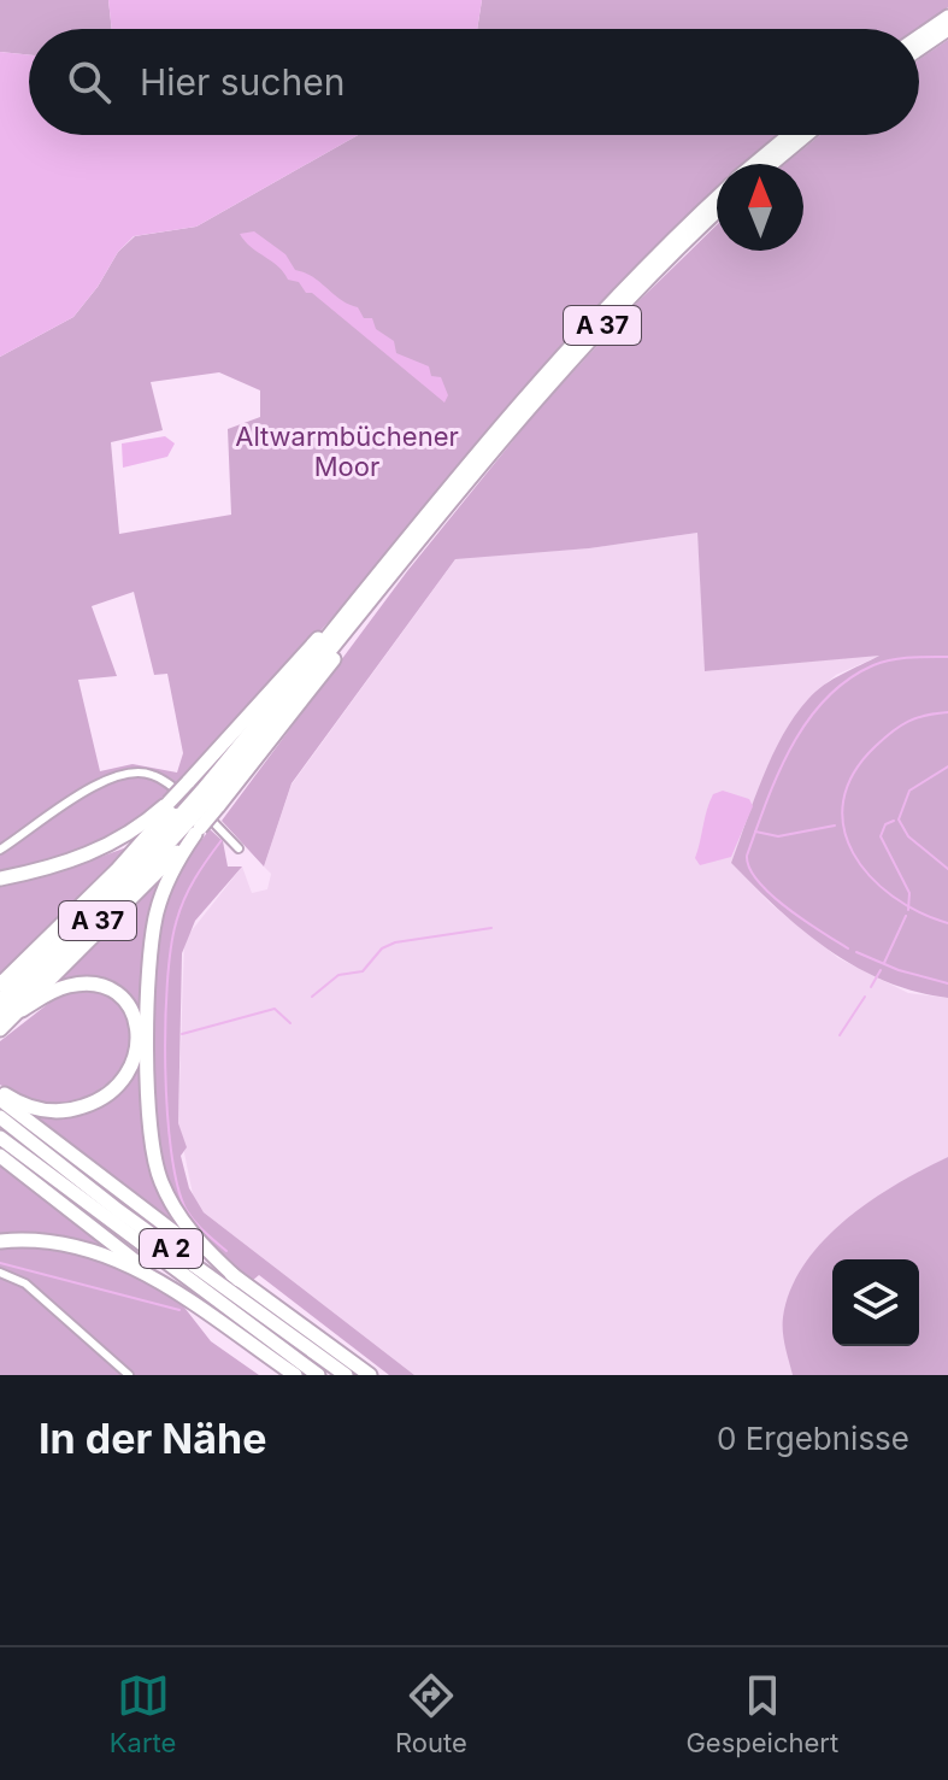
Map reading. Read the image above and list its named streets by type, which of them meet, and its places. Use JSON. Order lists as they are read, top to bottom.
{
  "streets": {
    "highway": ["A 37", "A 2"]
  },
  "parks": ["Altwarmbüchener Moor"],
  "north": "top",
  "page": {
    "search": "Hier suchen",
    "heading": ["In der Nähe", "0 Ergebnisse"],
    "nav": ["Karte", "Route", "Gespeichert"]
  }
}
